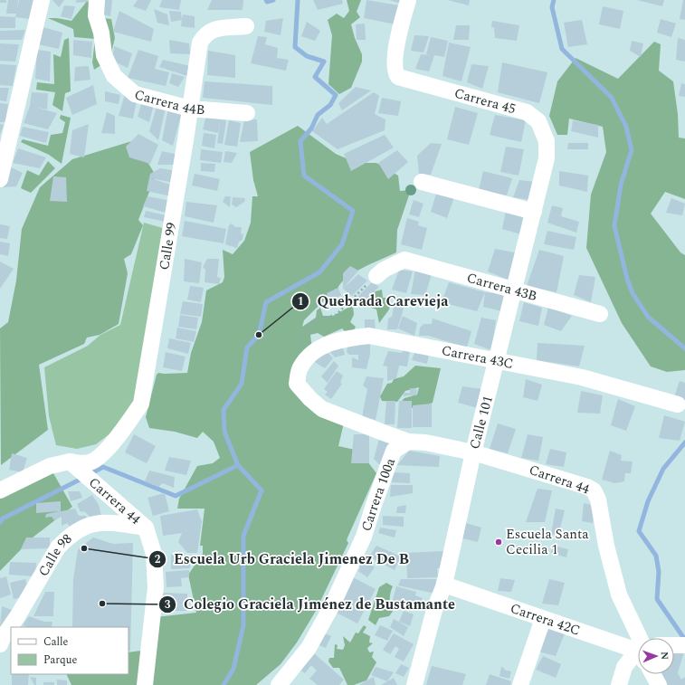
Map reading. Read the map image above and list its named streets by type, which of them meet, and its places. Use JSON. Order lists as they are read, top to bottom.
{
  "streets": {
    "street": [
      "Carrera 44B",
      "Carrera 45",
      "Calle 99",
      "Carrera 43B",
      "Carrera 43C",
      "Calle 101",
      "Carrera 44",
      "Carrera 100a",
      "Calle 98",
      "Carrera 42C"
    ]
  },
  "crossings": [
    ["Carrera 44B", "Calle 99"],
    ["Carrera 45", "Calle 101"],
    ["Calle 99", "Carrera 44"],
    ["Carrera 43B", "Calle 101"],
    ["Carrera 43C", "Calle 101"],
    ["Carrera 43C", "Carrera 44"],
    ["Calle 101", "Carrera 44"],
    ["Calle 101", "Carrera 42C"],
    ["Carrera 44", "Carrera 100a"],
    ["Carrera 44", "Calle 98"]
  ],
  "places": [
    "Quebrada Carevieja",
    "Escuela Santa Cecilia 1",
    "Escuela Urb Graciela Jimenez De B",
    "Colegio Graciela Jiménez de Bustamante"
  ],
  "legend": ["Calle", "Parque"],
  "north": "right"
}
